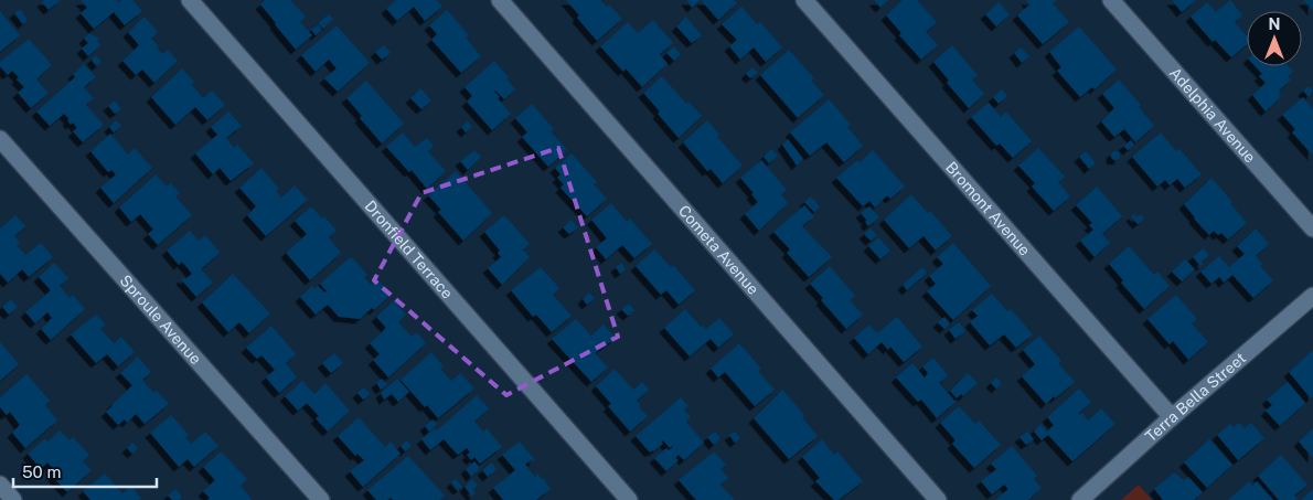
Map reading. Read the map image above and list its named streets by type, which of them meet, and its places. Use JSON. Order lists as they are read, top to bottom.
{
  "streets": {
    "street": [
      "Adelphia Avenue",
      "Bromont Avenue",
      "Dronfield Terrace",
      "Cometa Avenue",
      "Sproule Avenue",
      "Terra Bella Street"
    ]
  },
  "crossings": [
    ["Bromont Avenue", "Terra Bella Street"]
  ],
  "scale_bar": "50 m",
  "north": "top"
}
